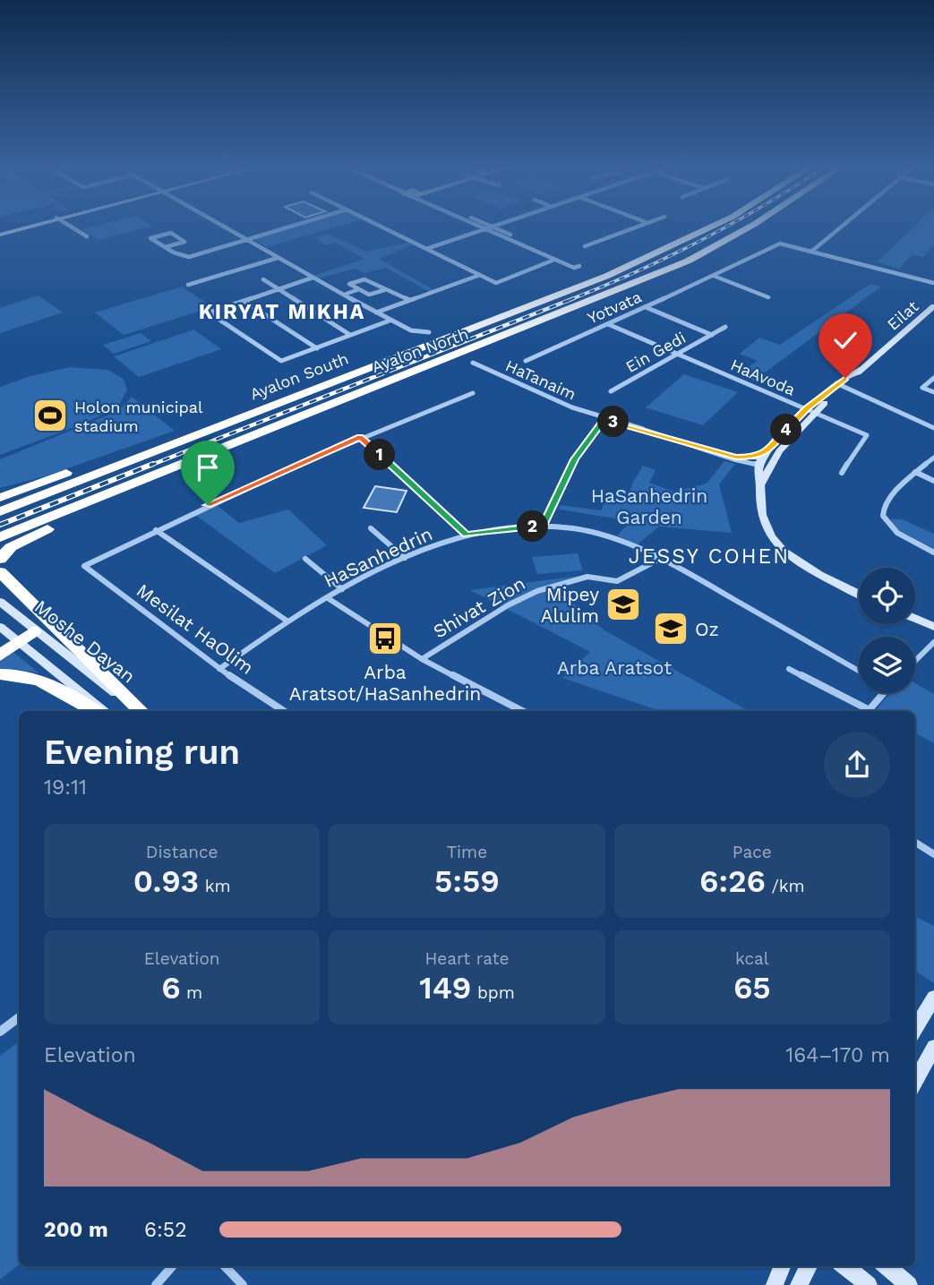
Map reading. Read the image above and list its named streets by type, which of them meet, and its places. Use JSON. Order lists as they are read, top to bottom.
{
  "streets": {
    "highway": ["Ayalon North", "Ayalon South"],
    "street": [
      "Yotvata",
      "Eilat",
      "Ein Gedi",
      "HaAvoda",
      "HaTanaim",
      "HaSanhedrin",
      "Shivat Zion",
      "Mesilat HaOlim",
      "Moshe Dayan"
    ]
  },
  "crossings": [
    ["Yotvata", "Ein Gedi"],
    ["Yotvata", "HaAvoda"],
    ["Eilat", "HaAvoda"],
    ["Eilat", "HaTanaim"],
    ["Ein Gedi", "HaAvoda"],
    ["HaSanhedrin", "Shivat Zion"],
    ["HaSanhedrin", "Mesilat HaOlim"]
  ],
  "districts": ["KIRYAT MIKHA", "JESSY COHEN"],
  "parks": ["HaSanhedrin Garden", "Arba Aratsot"],
  "places": {
    "sports": ["Holon municipal stadium"],
    "school or university": ["Mipey Alulim", "Oz"],
    "bus stop": ["Arba Aratsot/HaSanhedrin"]
  },
  "page": {
    "pins": [
      "3",
      "4",
      "1",
      "2"
    ],
    "heading": ["Evening run", "19:11"],
    "stats": [
      ["Distance", "0.93 km"],
      ["Time", "5:59"],
      ["Pace", "6:26 /km"],
      ["Elevation", "6 m"],
      ["Heart rate", "149 bpm"],
      ["kcal", "65"]
    ],
    "chart": ["Elevation", "164–170 m"],
    "list": [
      {
        "name": "200 m",
        "note": "6:52"
      }
    ]
  }
}
